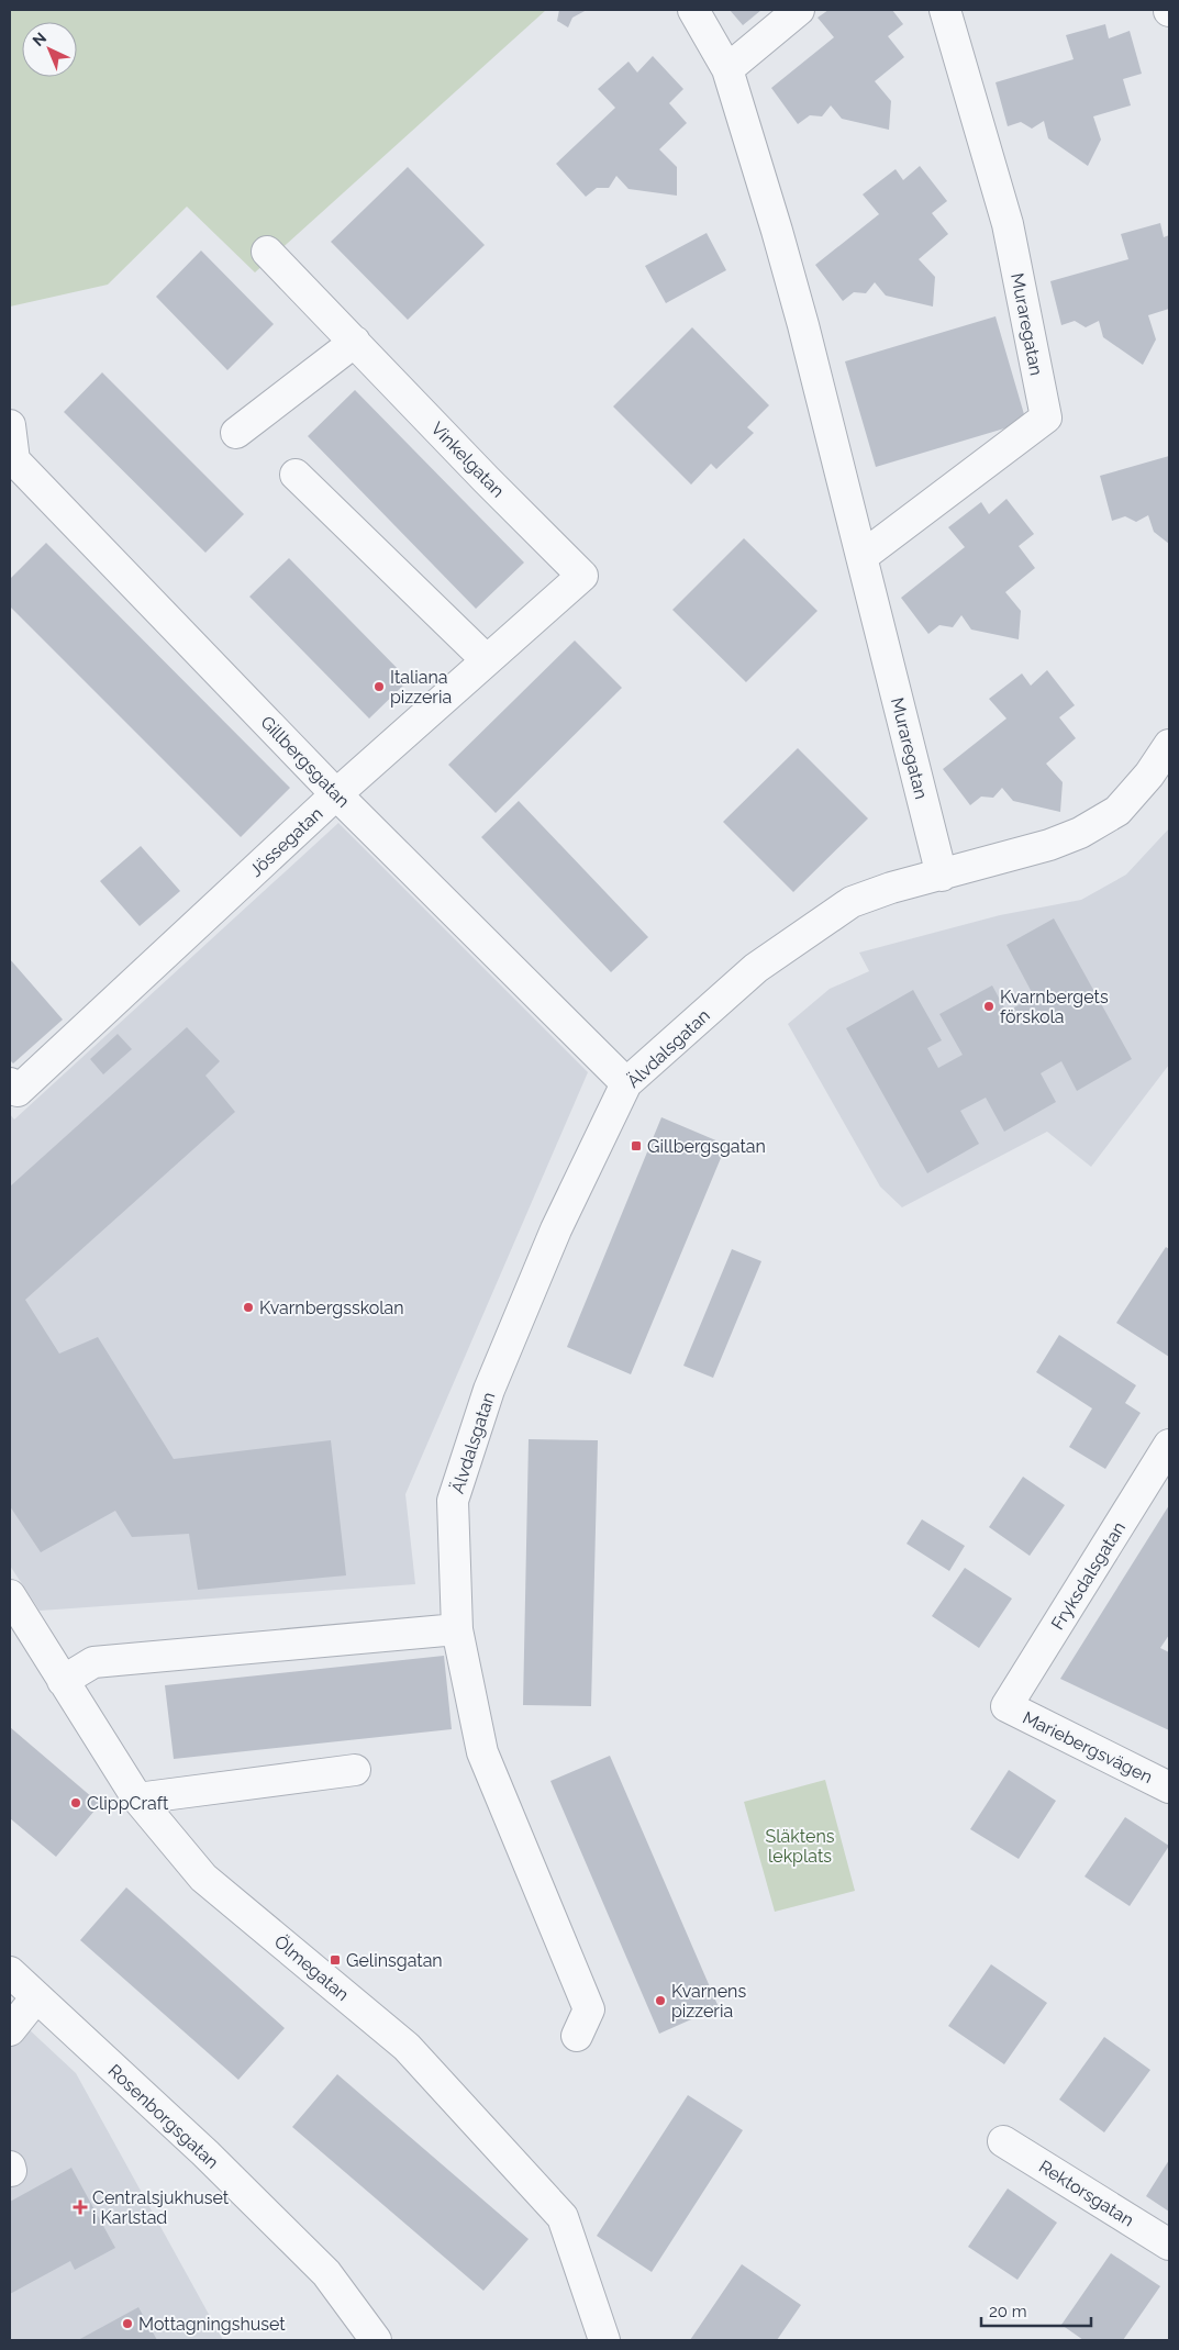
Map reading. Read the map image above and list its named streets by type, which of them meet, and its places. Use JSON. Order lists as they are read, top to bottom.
{
  "streets": {
    "street": [
      "Muraregatan",
      "Vinkelgatan",
      "Gillbergsgatan",
      "Jössegatan",
      "Älvdalsgatan",
      "Fryksdalsgatan",
      "Mariebergsvägen",
      "Ölmegatan",
      "Rosenborgsgatan",
      "Rektorsgatan"
    ]
  },
  "crossings": [
    ["Muraregatan", "Älvdalsgatan"],
    ["Vinkelgatan", "Jössegatan"],
    ["Gillbergsgatan", "Jössegatan"],
    ["Gillbergsgatan", "Älvdalsgatan"],
    ["Fryksdalsgatan", "Mariebergsvägen"]
  ],
  "parks": ["Släktens lekplats"],
  "places": {
    "other": [
      "Italiana pizzeria",
      "Kvarnbergets förskola",
      "Kvarnbergsskolan",
      "ClippCraft",
      "Kvarnens pizzeria",
      "Mottagningshuset"
    ],
    "transit": ["Gillbergsgatan", "Gelinsgatan"],
    "health": ["Centralsjukhuset i Karlstad"]
  },
  "scale_bar": "20 m",
  "north": "top left"
}
